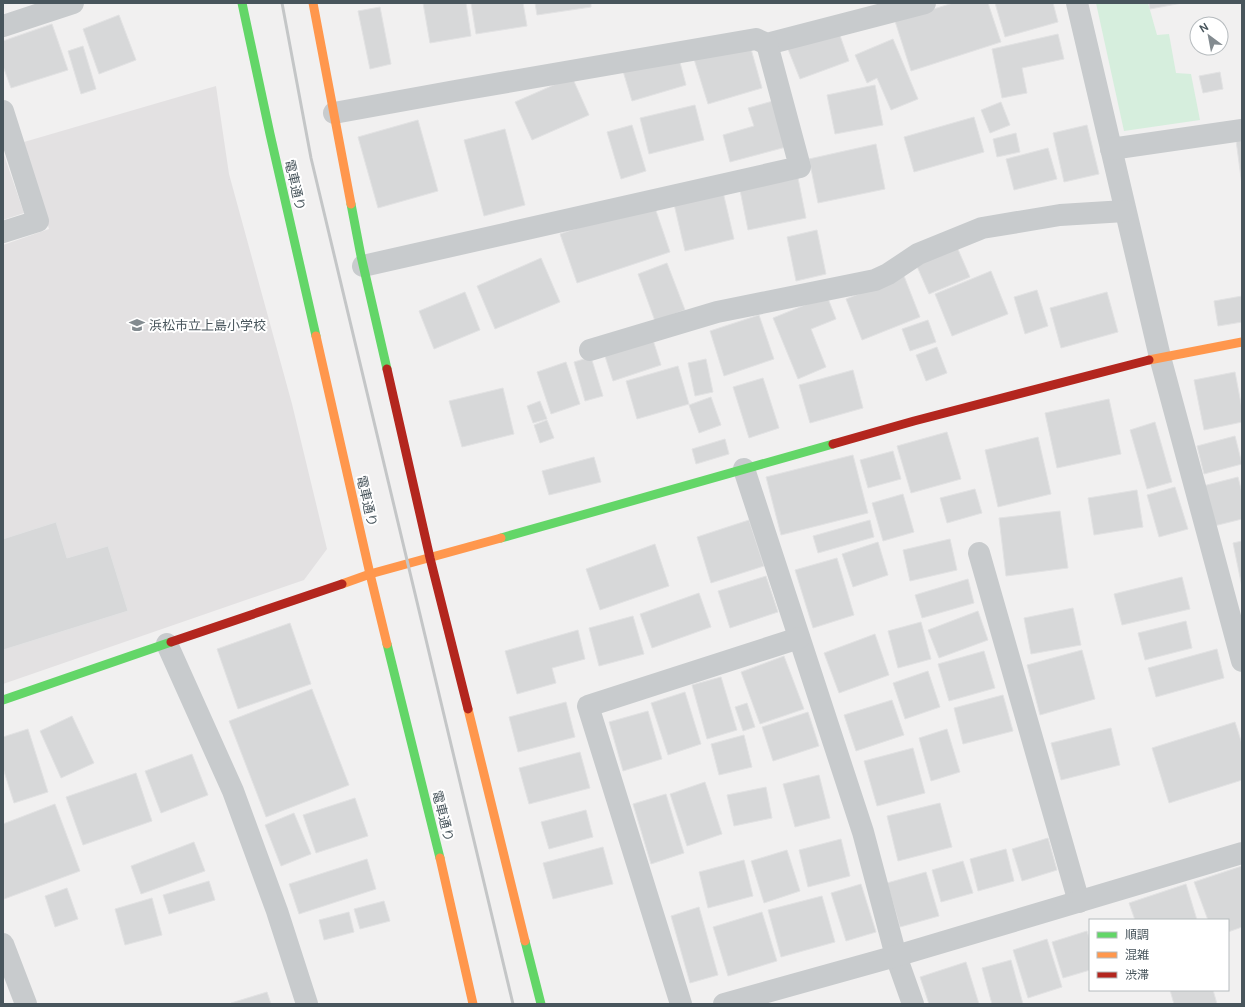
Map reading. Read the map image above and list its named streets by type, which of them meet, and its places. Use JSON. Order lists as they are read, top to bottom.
{
  "streets": {
    "street": ["電車通り"]
  },
  "places": {
    "school or university": ["浜松市立上島小学校"]
  },
  "legend": ["順調", "混雑", "渋滞"],
  "north": "top left"
}
